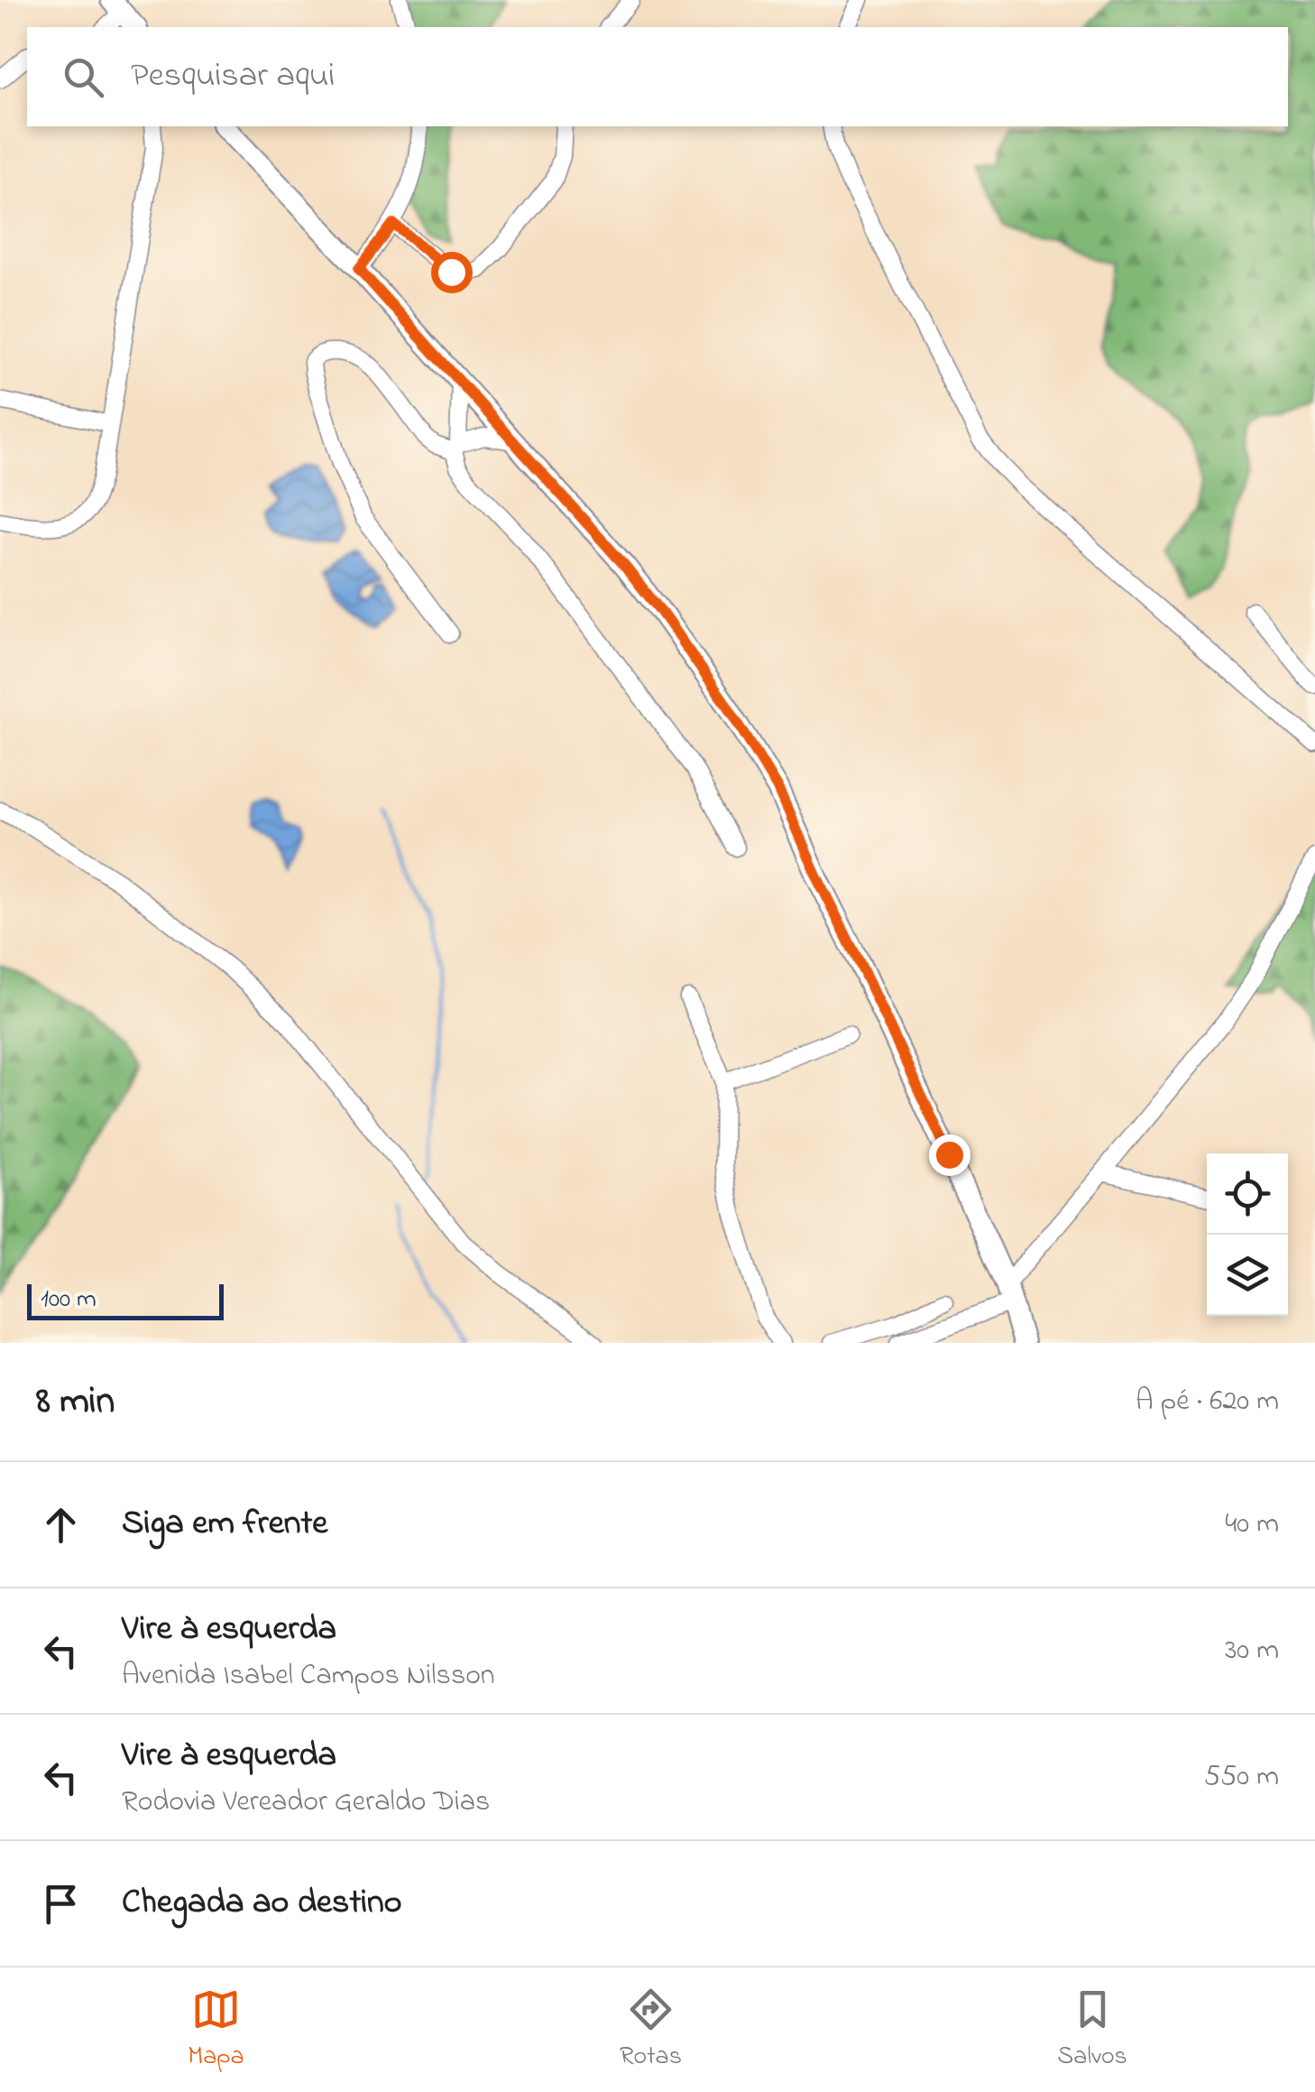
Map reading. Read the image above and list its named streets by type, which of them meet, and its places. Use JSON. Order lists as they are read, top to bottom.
{
  "scale_bar": "100 m",
  "page": {
    "search": "Pesquisar aqui",
    "scale": "100 m",
    "heading": ["8 min", "A pé · 620 m"],
    "list": [
      ["Siga em frente", "40 m"],
      ["Vire à esquerda", "Avenida Isabel Campos Nilsson", "30 m"],
      ["Vire à esquerda", "Rodovia Vereador Geraldo Dias", "550 m"],
      "Chegada ao destino"
    ],
    "nav": ["Mapa", "Rotas", "Salvos"]
  }
}
